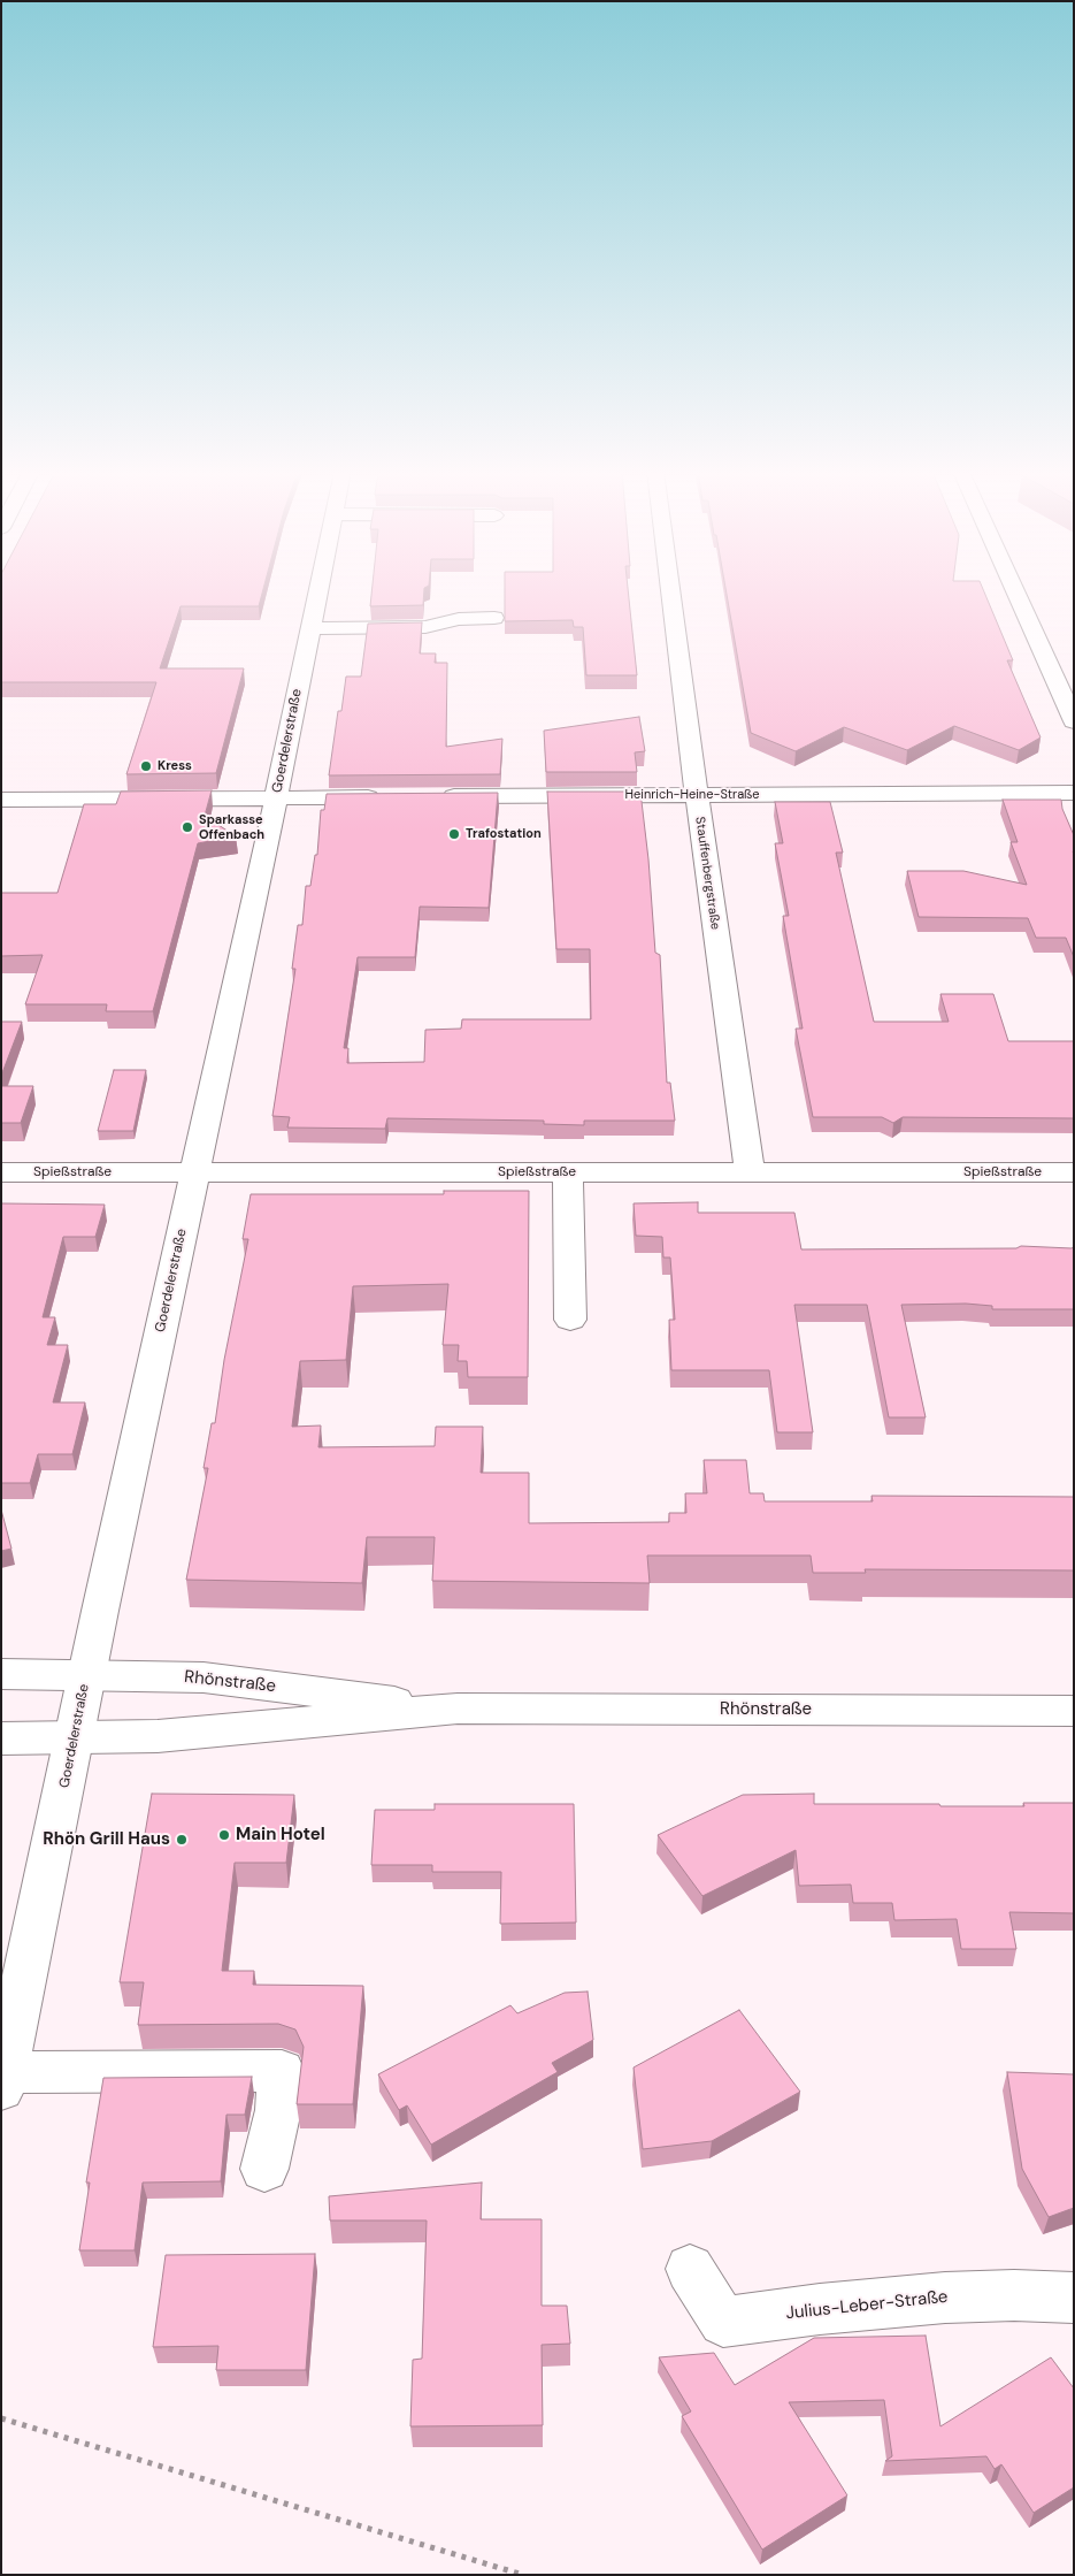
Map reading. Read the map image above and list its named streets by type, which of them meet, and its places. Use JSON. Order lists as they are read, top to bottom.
{
  "streets": {
    "street": [
      "Goerdelerstraße",
      "Heinrich-Heine-Straße",
      "Stauffenbergstraße",
      "Spießstraße",
      "Rhönstraße",
      "Julius-Leber-Straße"
    ]
  },
  "crossings": [
    ["Goerdelerstraße", "Spießstraße"],
    ["Goerdelerstraße", "Rhönstraße"],
    ["Heinrich-Heine-Straße", "Stauffenbergstraße"],
    ["Stauffenbergstraße", "Spießstraße"]
  ],
  "places": [
    "Kress",
    "Sparkasse Offenbach",
    "Trafostation",
    "Main Hotel",
    "Rhön Grill Haus"
  ]
}
